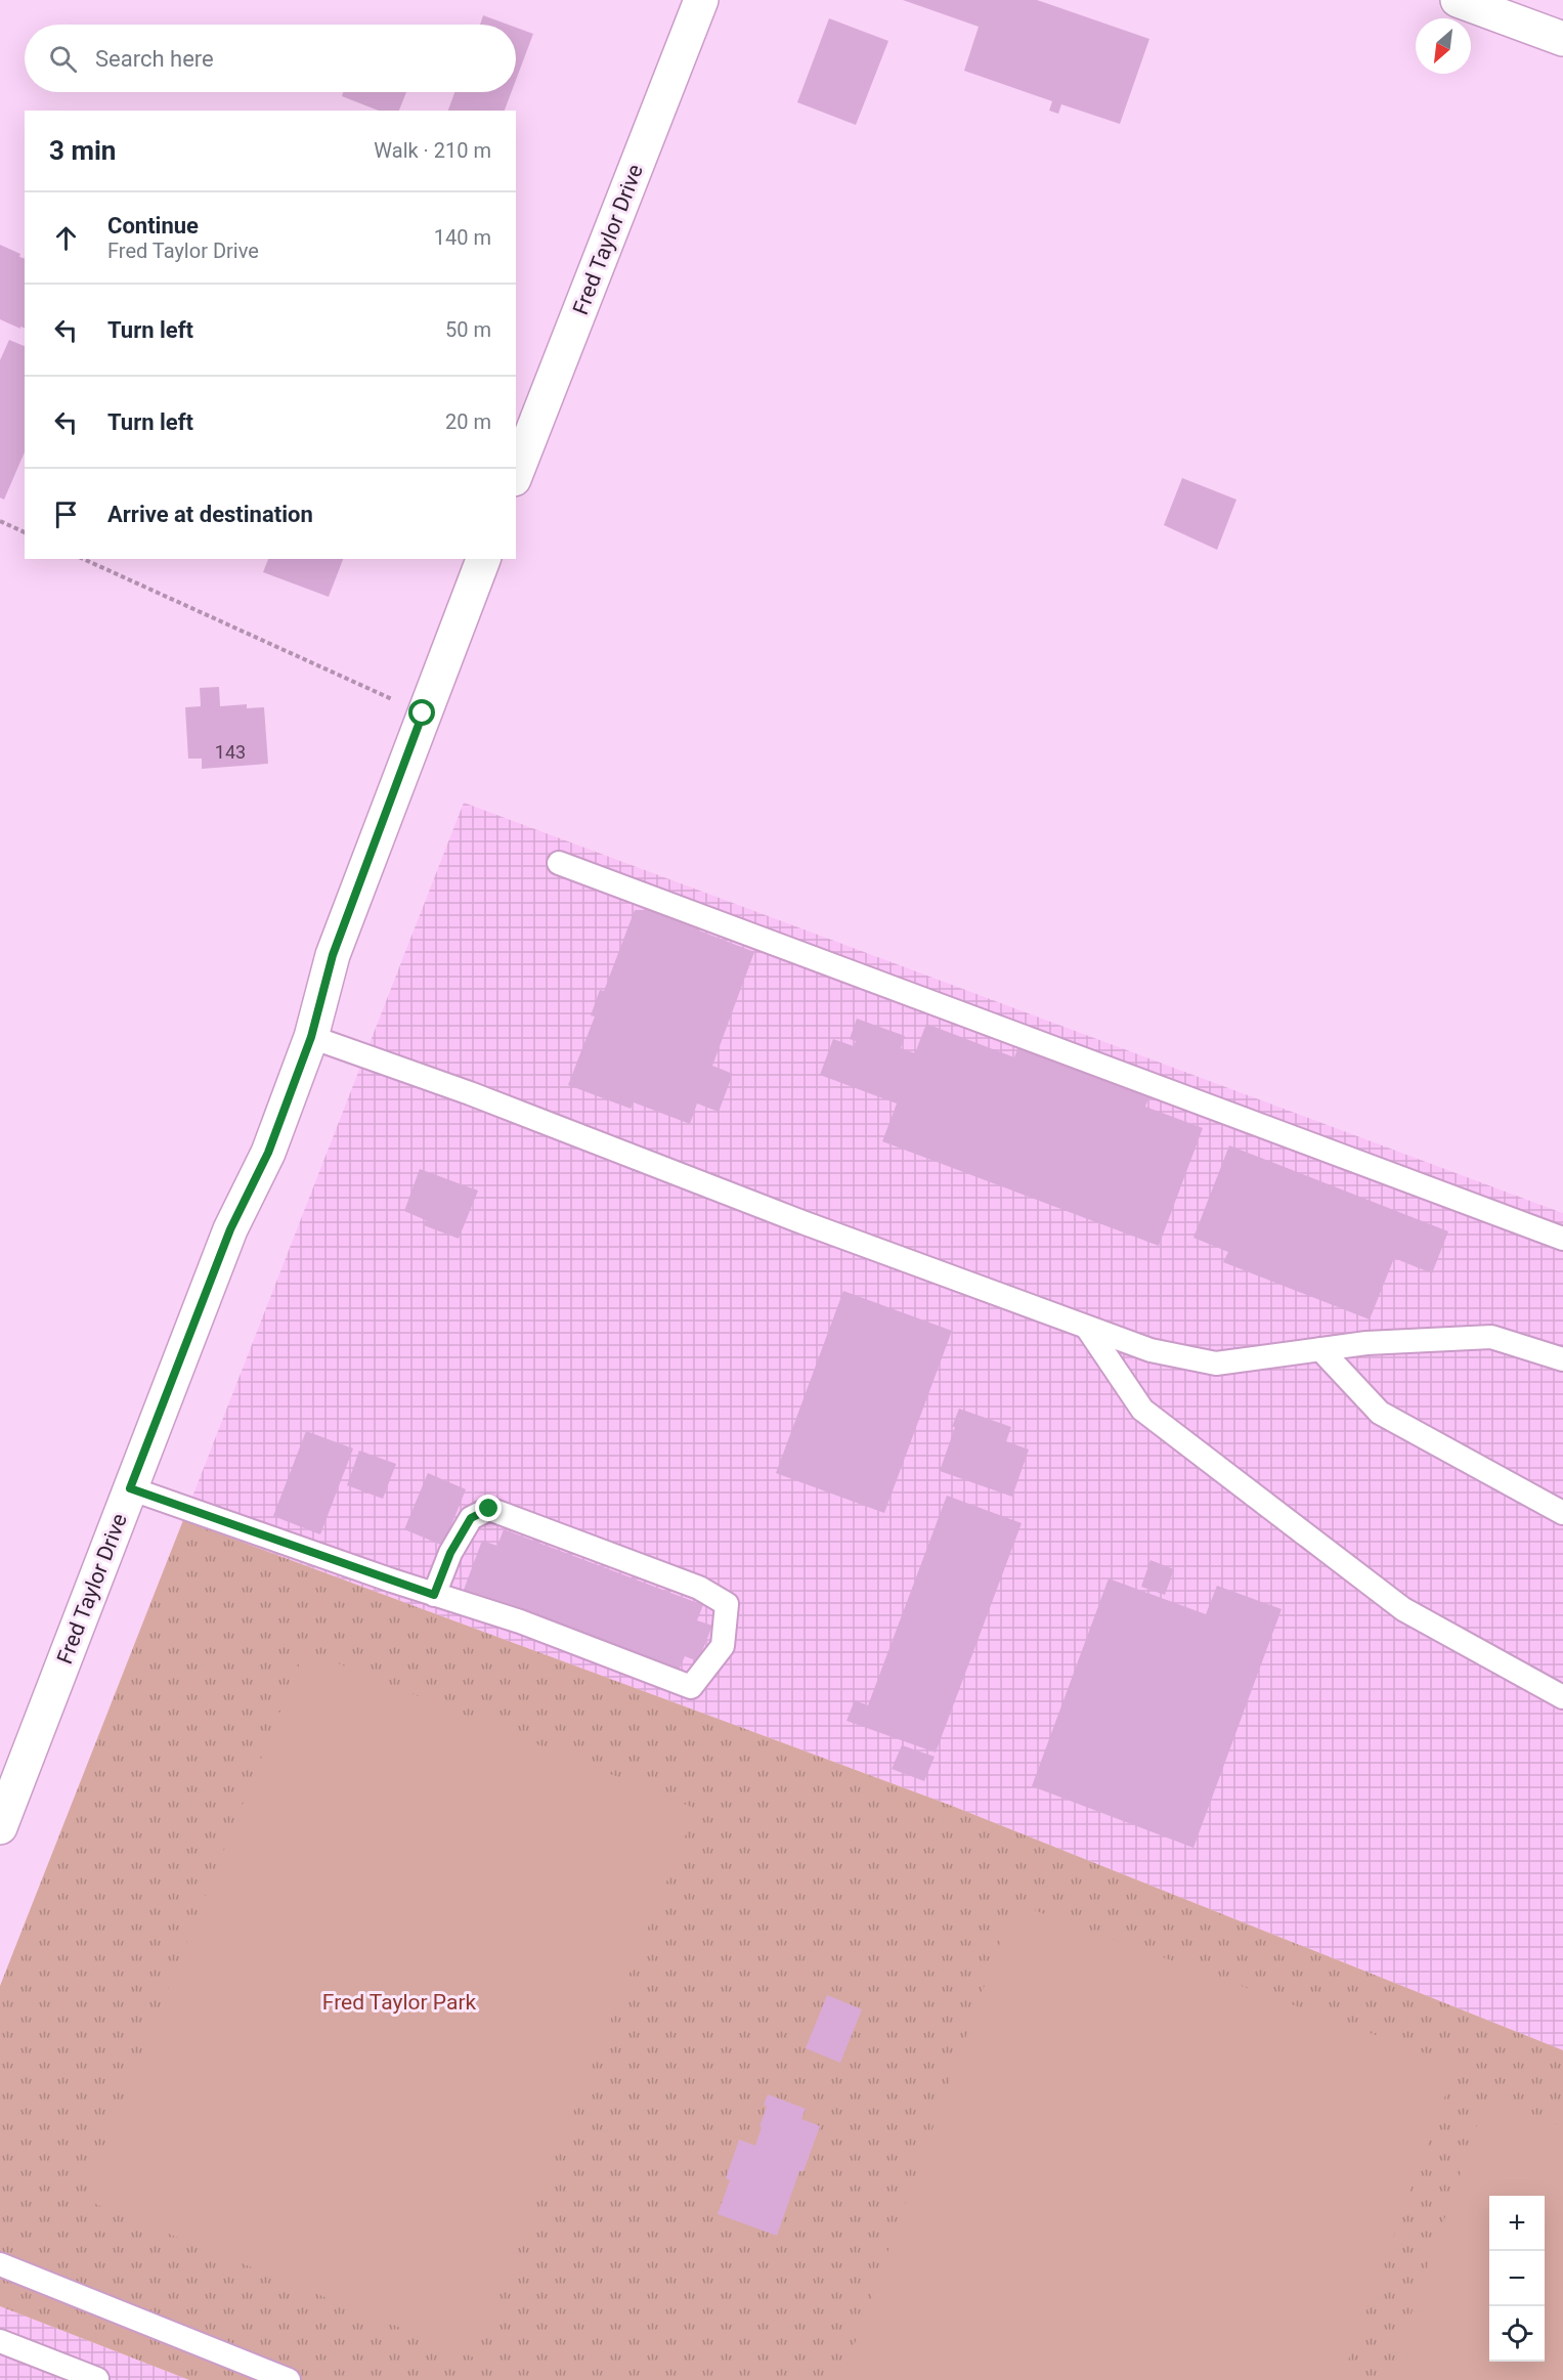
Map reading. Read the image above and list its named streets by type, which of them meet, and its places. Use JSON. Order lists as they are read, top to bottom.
{
  "streets": {
    "main road": ["Fred Taylor Drive"]
  },
  "parks": ["Fred Taylor Park"],
  "house_numbers": ["143"],
  "north": "bottom left",
  "page": {
    "search": "Search here",
    "heading": ["3 min", "Walk · 210 m"],
    "list": [
      ["Continue", "Fred Taylor Drive", "140 m"],
      ["Turn left", "50 m"],
      ["Turn left", "20 m"],
      "Arrive at destination"
    ],
    "map_buttons": ["+", "−"]
  }
}
